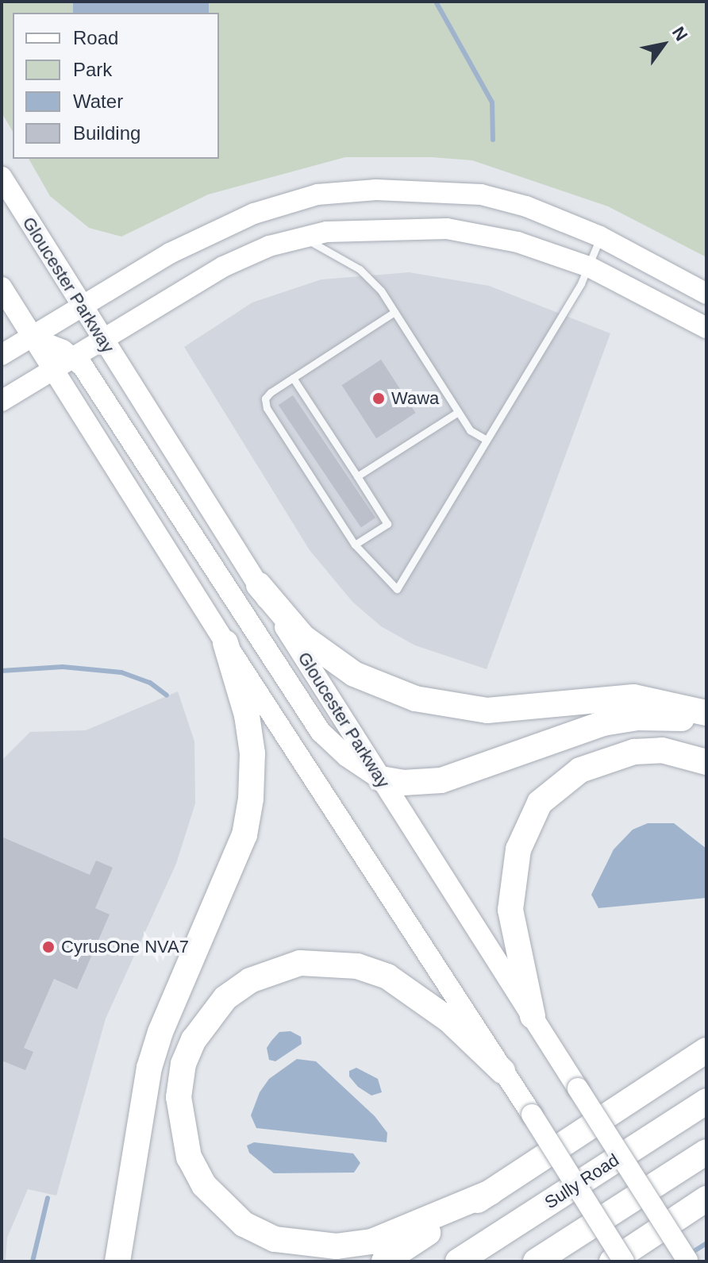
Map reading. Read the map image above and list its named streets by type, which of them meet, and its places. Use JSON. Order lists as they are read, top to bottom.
{
  "streets": {
    "highway": ["Sully Road"],
    "main road": ["Gloucester Parkway"]
  },
  "places": ["Wawa", "CyrusOne NVA7"],
  "legend": [
    "Road",
    "Park",
    "Water",
    "Building"
  ],
  "north": "top right"
}
